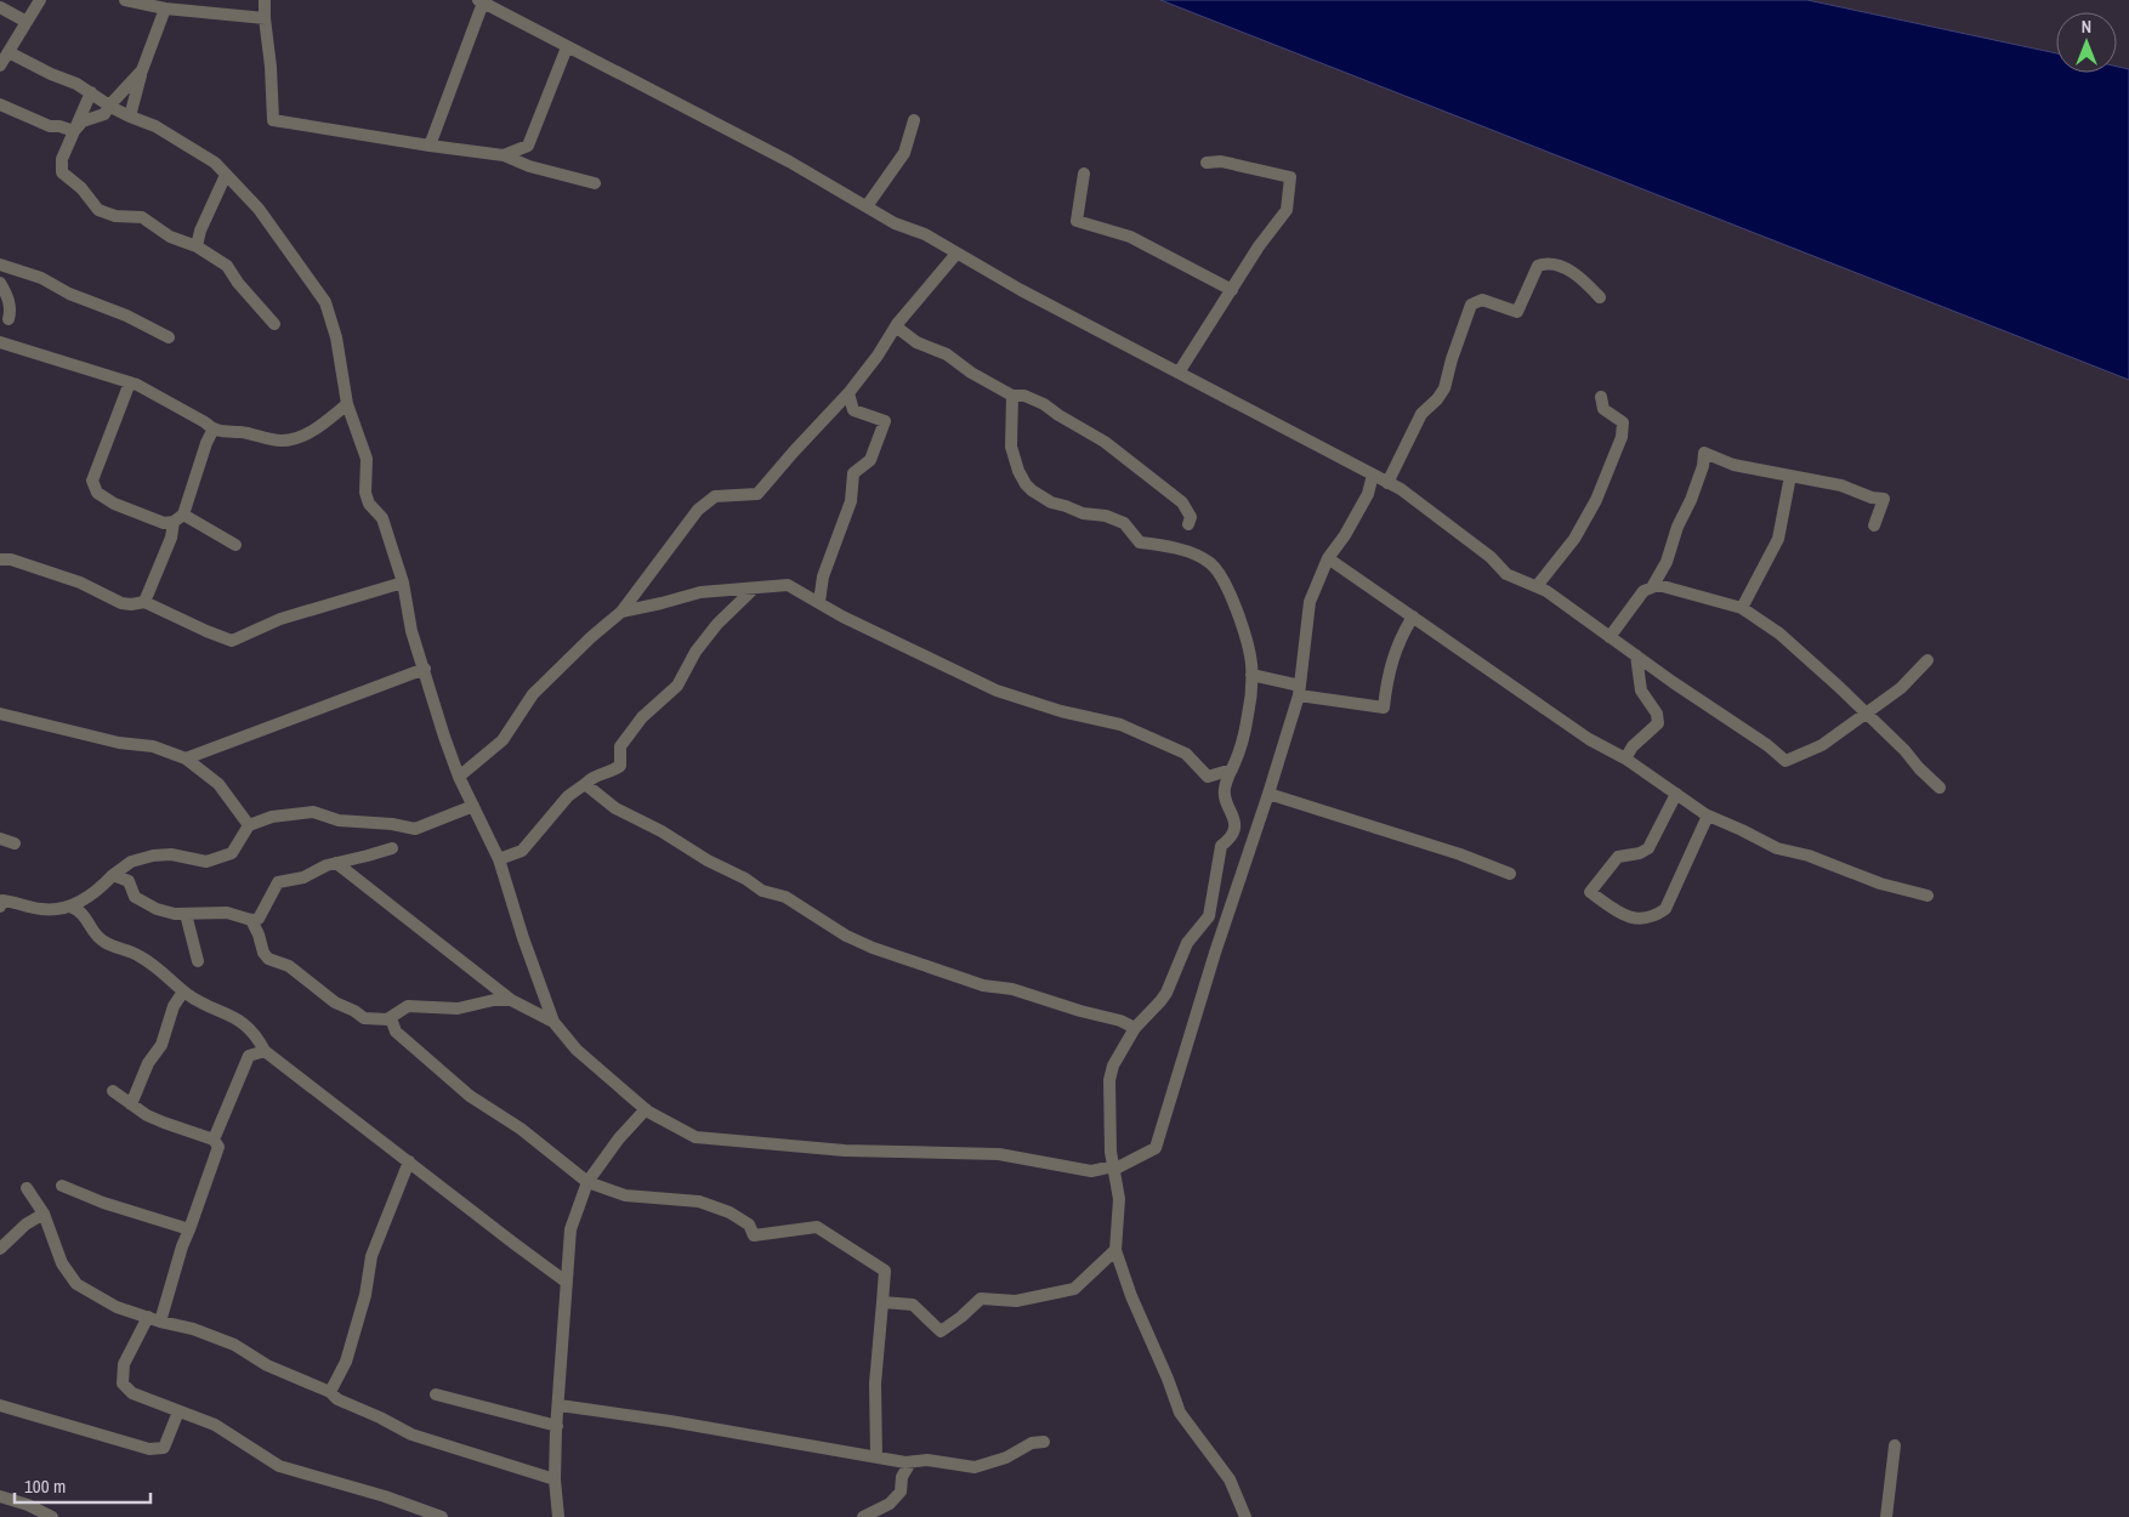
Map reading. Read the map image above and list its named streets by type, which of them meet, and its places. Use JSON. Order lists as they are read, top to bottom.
{
  "scale_bar": "100 m",
  "north": "top"
}
